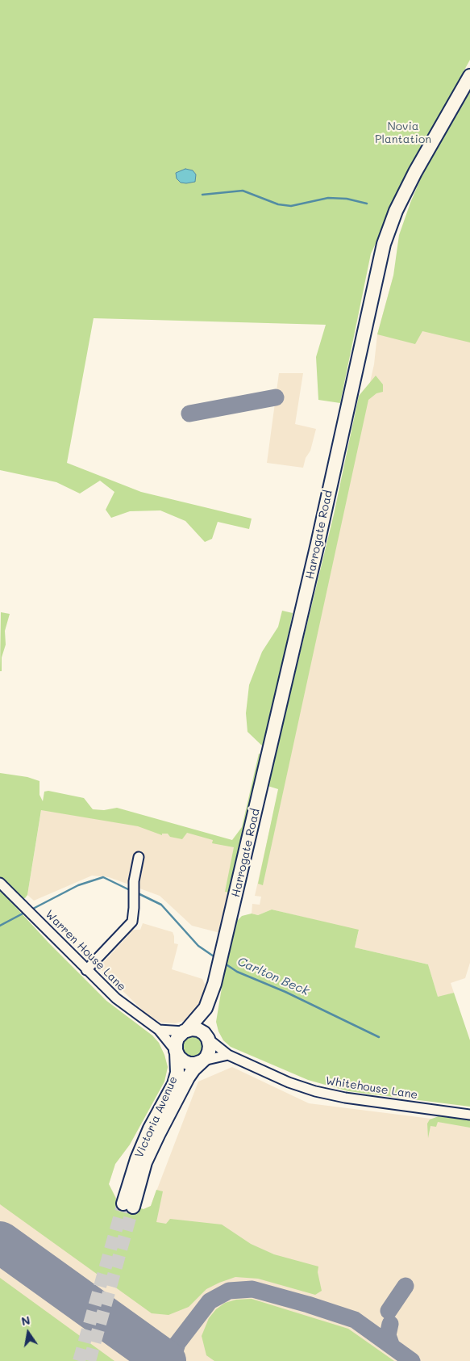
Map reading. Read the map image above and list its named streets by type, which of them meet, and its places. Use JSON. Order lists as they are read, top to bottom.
{
  "streets": {
    "highway": ["Harrogate Road", "Victoria Avenue"],
    "street": ["Warren House Lane", "Whitehouse Lane"]
  },
  "crossings": [
    ["Harrogate Road", "Warren House Lane"],
    ["Harrogate Road", "Whitehouse Lane"],
    ["Harrogate Road", "Victoria Avenue"],
    ["Warren House Lane", "Whitehouse Lane"],
    ["Warren House Lane", "Victoria Avenue"],
    ["Whitehouse Lane", "Victoria Avenue"]
  ],
  "water": ["Carlton Beck"],
  "parks": ["Novia Plantation"],
  "north": "top"
}
